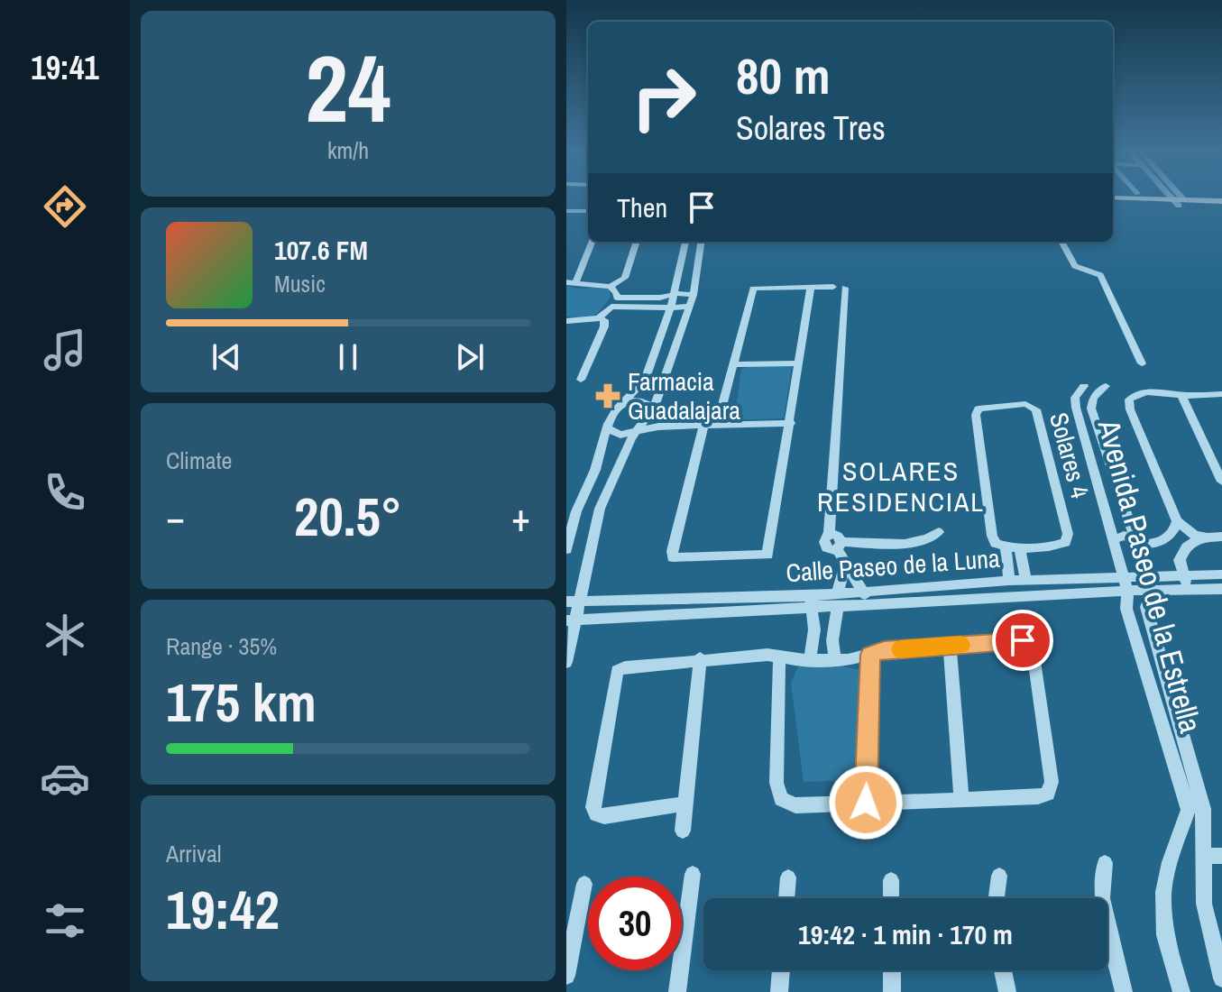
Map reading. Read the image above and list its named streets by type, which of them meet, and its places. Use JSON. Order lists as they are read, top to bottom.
{
  "streets": {
    "street": ["Solares 4", "Calle Paseo de la Luna", "Avenida Paseo de la Estrella"]
  },
  "crossings": [
    ["Solares 4", "Calle Paseo de la Luna"],
    ["Calle Paseo de la Luna", "Avenida Paseo de la Estrella"]
  ],
  "districts": ["SOLARES RESIDENCIAL"],
  "places": {
    "pharmacy": ["Farmacia Guadalajara"]
  },
  "page": {
    "tabs": "19:41",
    "tile": [
      ["24", "km/h"],
      "Climate",
      ["Range · 35%", "175 km"],
      ["Arrival", "19:42"]
    ],
    "turn": ["80 m", "Solares Tres"],
    "then": "Then",
    "song": ["107.6 FM", "Music"],
    "heat": ["−", "20.5°", "+"],
    "limit": "30",
    "trip": "19:42 · 1 min · 170 m"
  }
}
